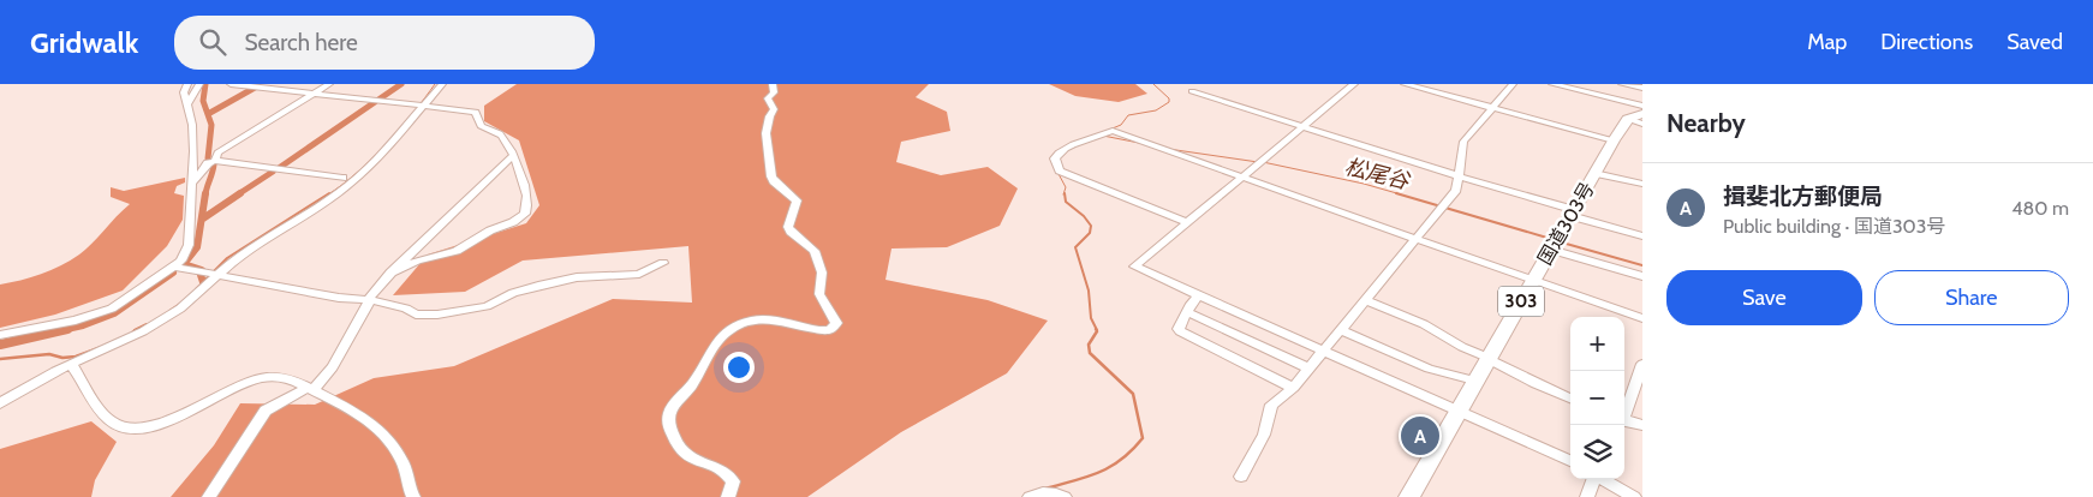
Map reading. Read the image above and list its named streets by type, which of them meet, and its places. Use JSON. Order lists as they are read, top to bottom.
{
  "streets": {
    "highway": ["国道303号", "303"]
  },
  "water": ["松尾谷"],
  "page": {
    "header": "Gridwalk",
    "search": "Search here",
    "nav": ["Map", "Directions", "Saved"],
    "heading": "Nearby",
    "list": [
      {
        "mark": "A",
        "name": "揖斐北方郵便局",
        "note": "Public building · 国道303号",
        "value": "480 m"
      }
    ],
    "buttons": ["Save", "Share"],
    "map_buttons": ["+", "−"],
    "pins": "A"
  }
}
